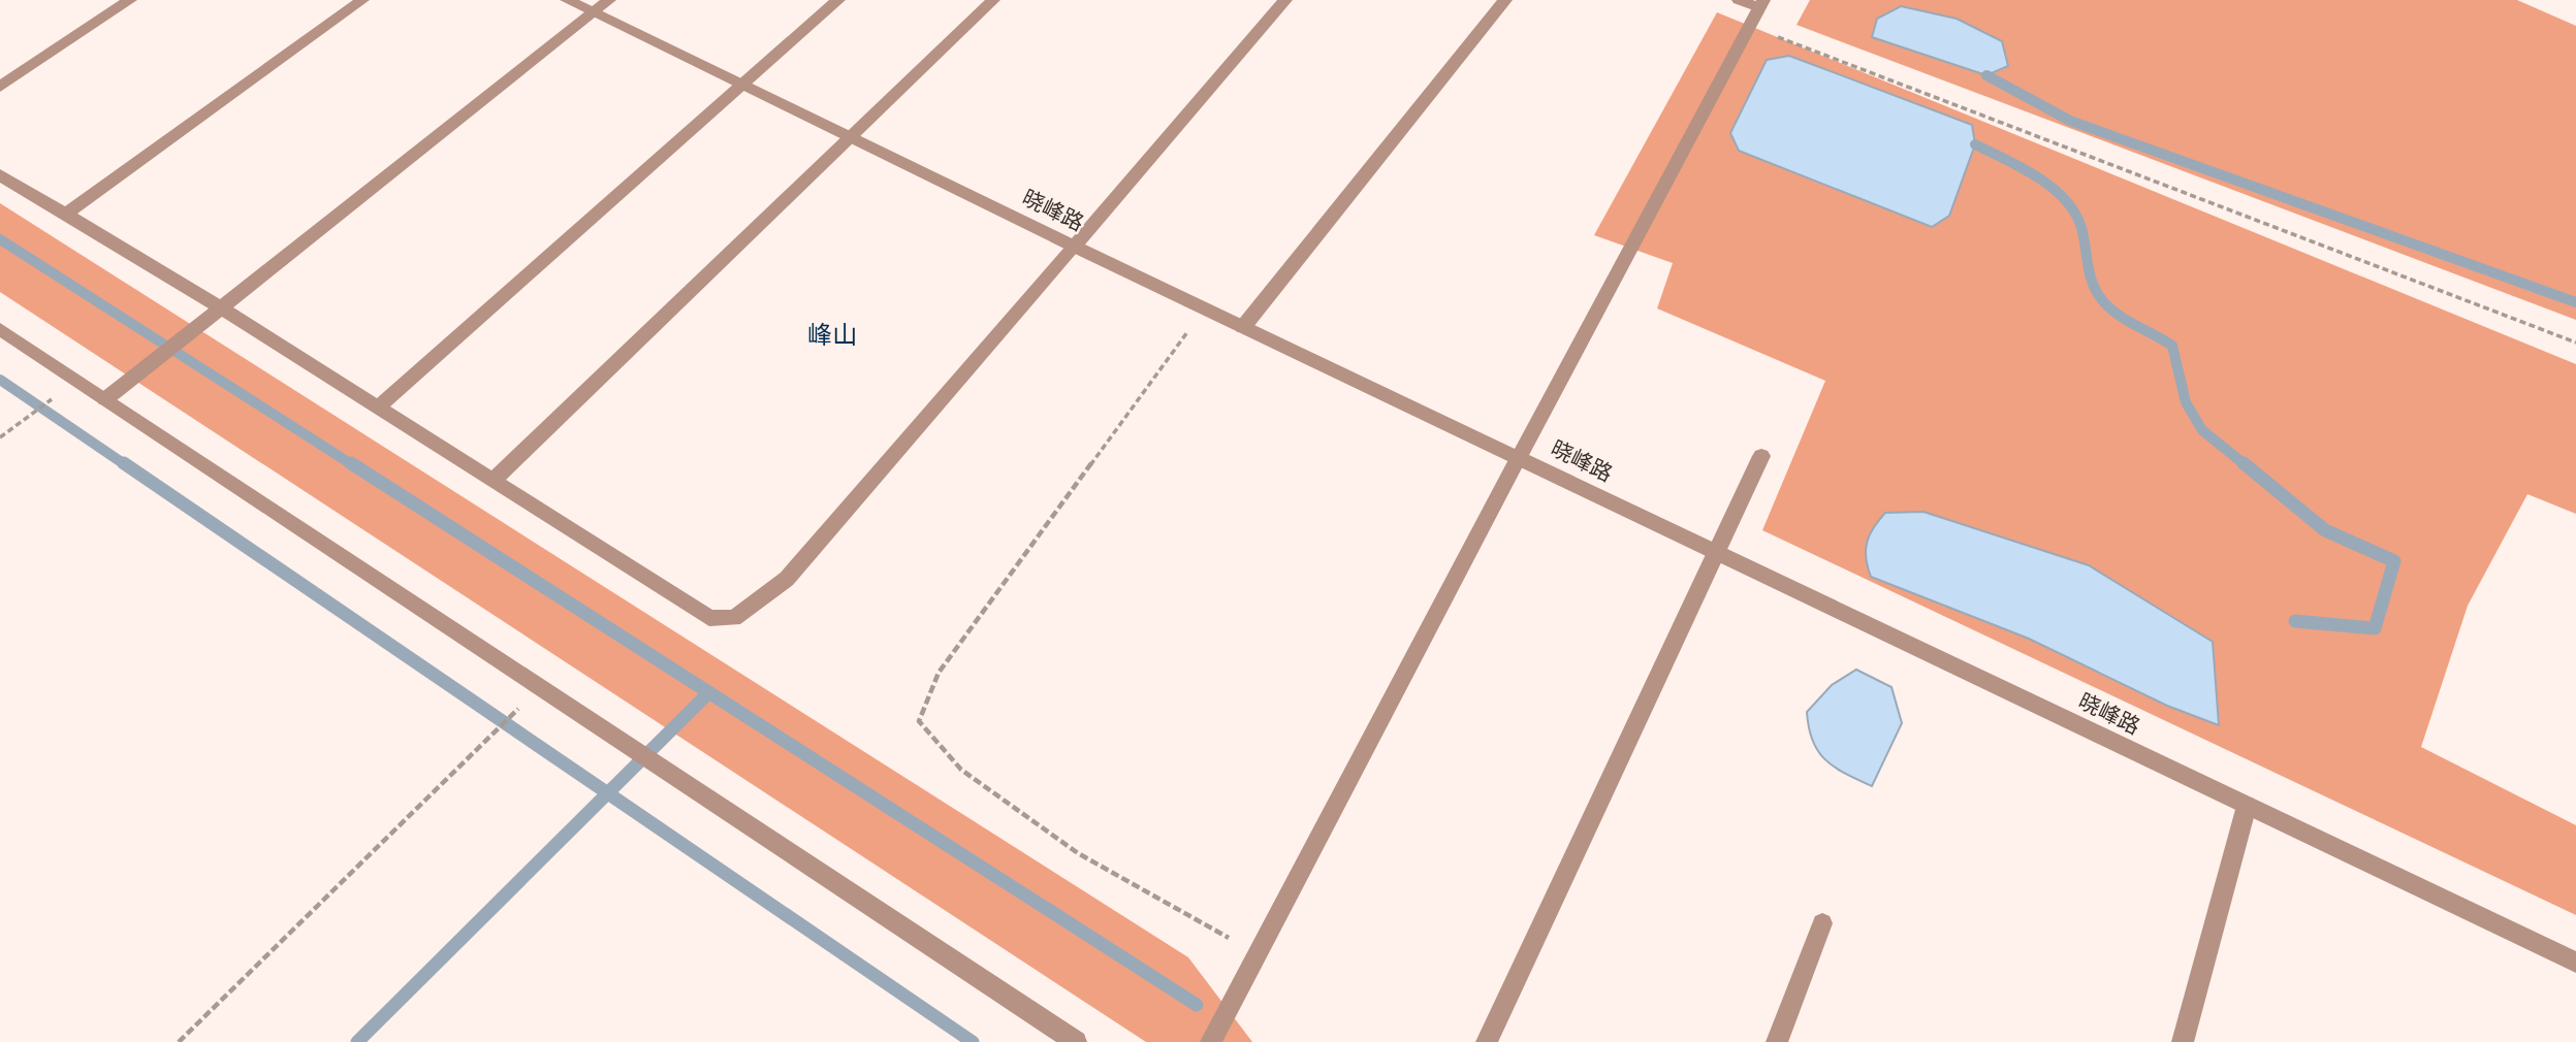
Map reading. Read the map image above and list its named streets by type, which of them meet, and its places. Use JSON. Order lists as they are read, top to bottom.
{
  "streets": {
    "street": ["晓峰路"]
  },
  "districts": ["峰山"]
}
